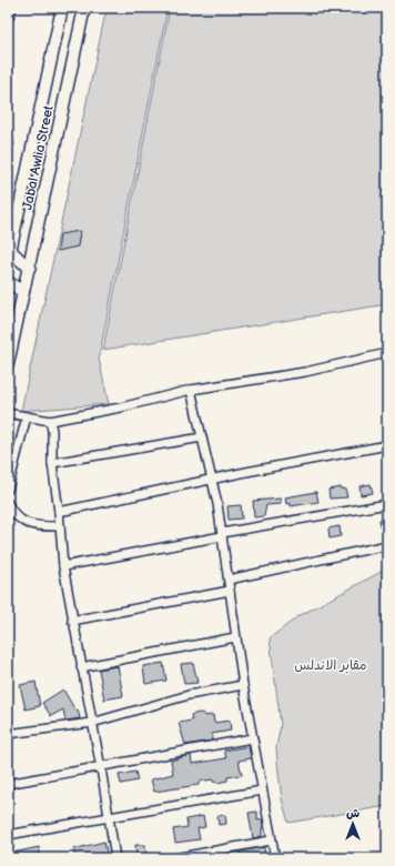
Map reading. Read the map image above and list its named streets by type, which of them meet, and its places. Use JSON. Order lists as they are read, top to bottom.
{
  "streets": {
    "highway": ["Jabal Awlia Street"]
  },
  "parks": ["مقابر الاندلس"],
  "north": "top"
}
